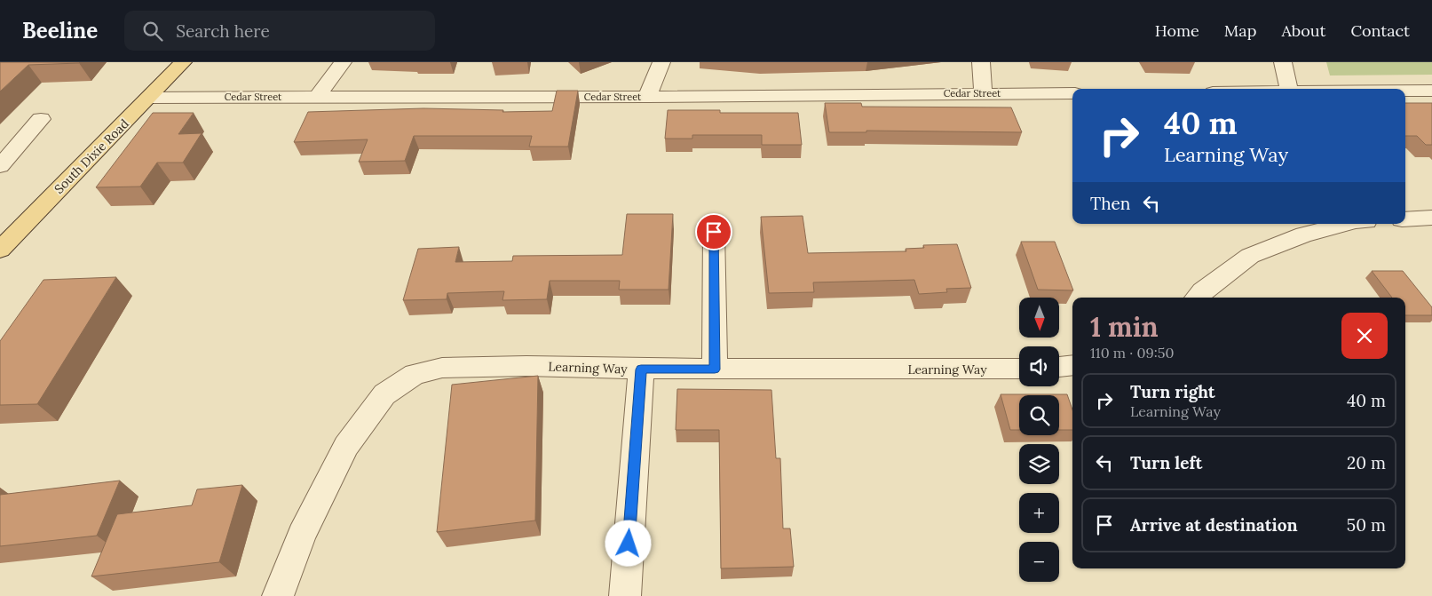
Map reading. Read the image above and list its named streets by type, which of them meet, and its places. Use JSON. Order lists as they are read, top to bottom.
{
  "streets": {
    "main road": ["South Dixie Road"],
    "street": ["Cedar Street", "Learning Way"]
  },
  "crossings": [
    ["Cedar Street", "South Dixie Road"]
  ],
  "north": "bottom",
  "page": {
    "header": "Beeline",
    "search": "Search here",
    "nav": [
      "Home",
      "Map",
      "About",
      "Contact"
    ],
    "turn": ["40 m", "Learning Way"],
    "then": "Then",
    "map_buttons": ["+", "−"],
    "heading": ["1 min", "110 m · 09:50"],
    "list": [
      {
        "name": "Turn right",
        "note": "Learning Way",
        "value": "40 m"
      },
      {
        "name": "Turn left",
        "value": "20 m"
      },
      {
        "name": "Arrive at destination",
        "value": "50 m"
      }
    ]
  }
}
